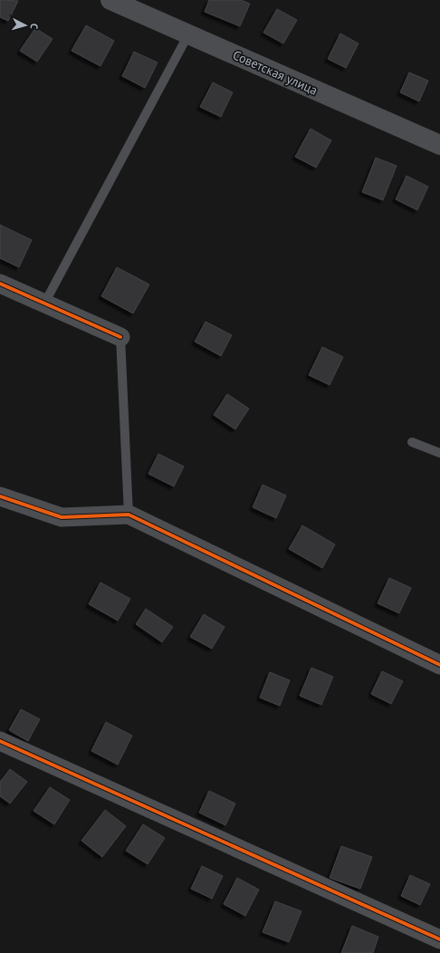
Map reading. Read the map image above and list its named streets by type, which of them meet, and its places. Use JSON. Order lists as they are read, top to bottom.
{
  "streets": {
    "main road": ["Советская улица"]
  },
  "north": "right"
}
